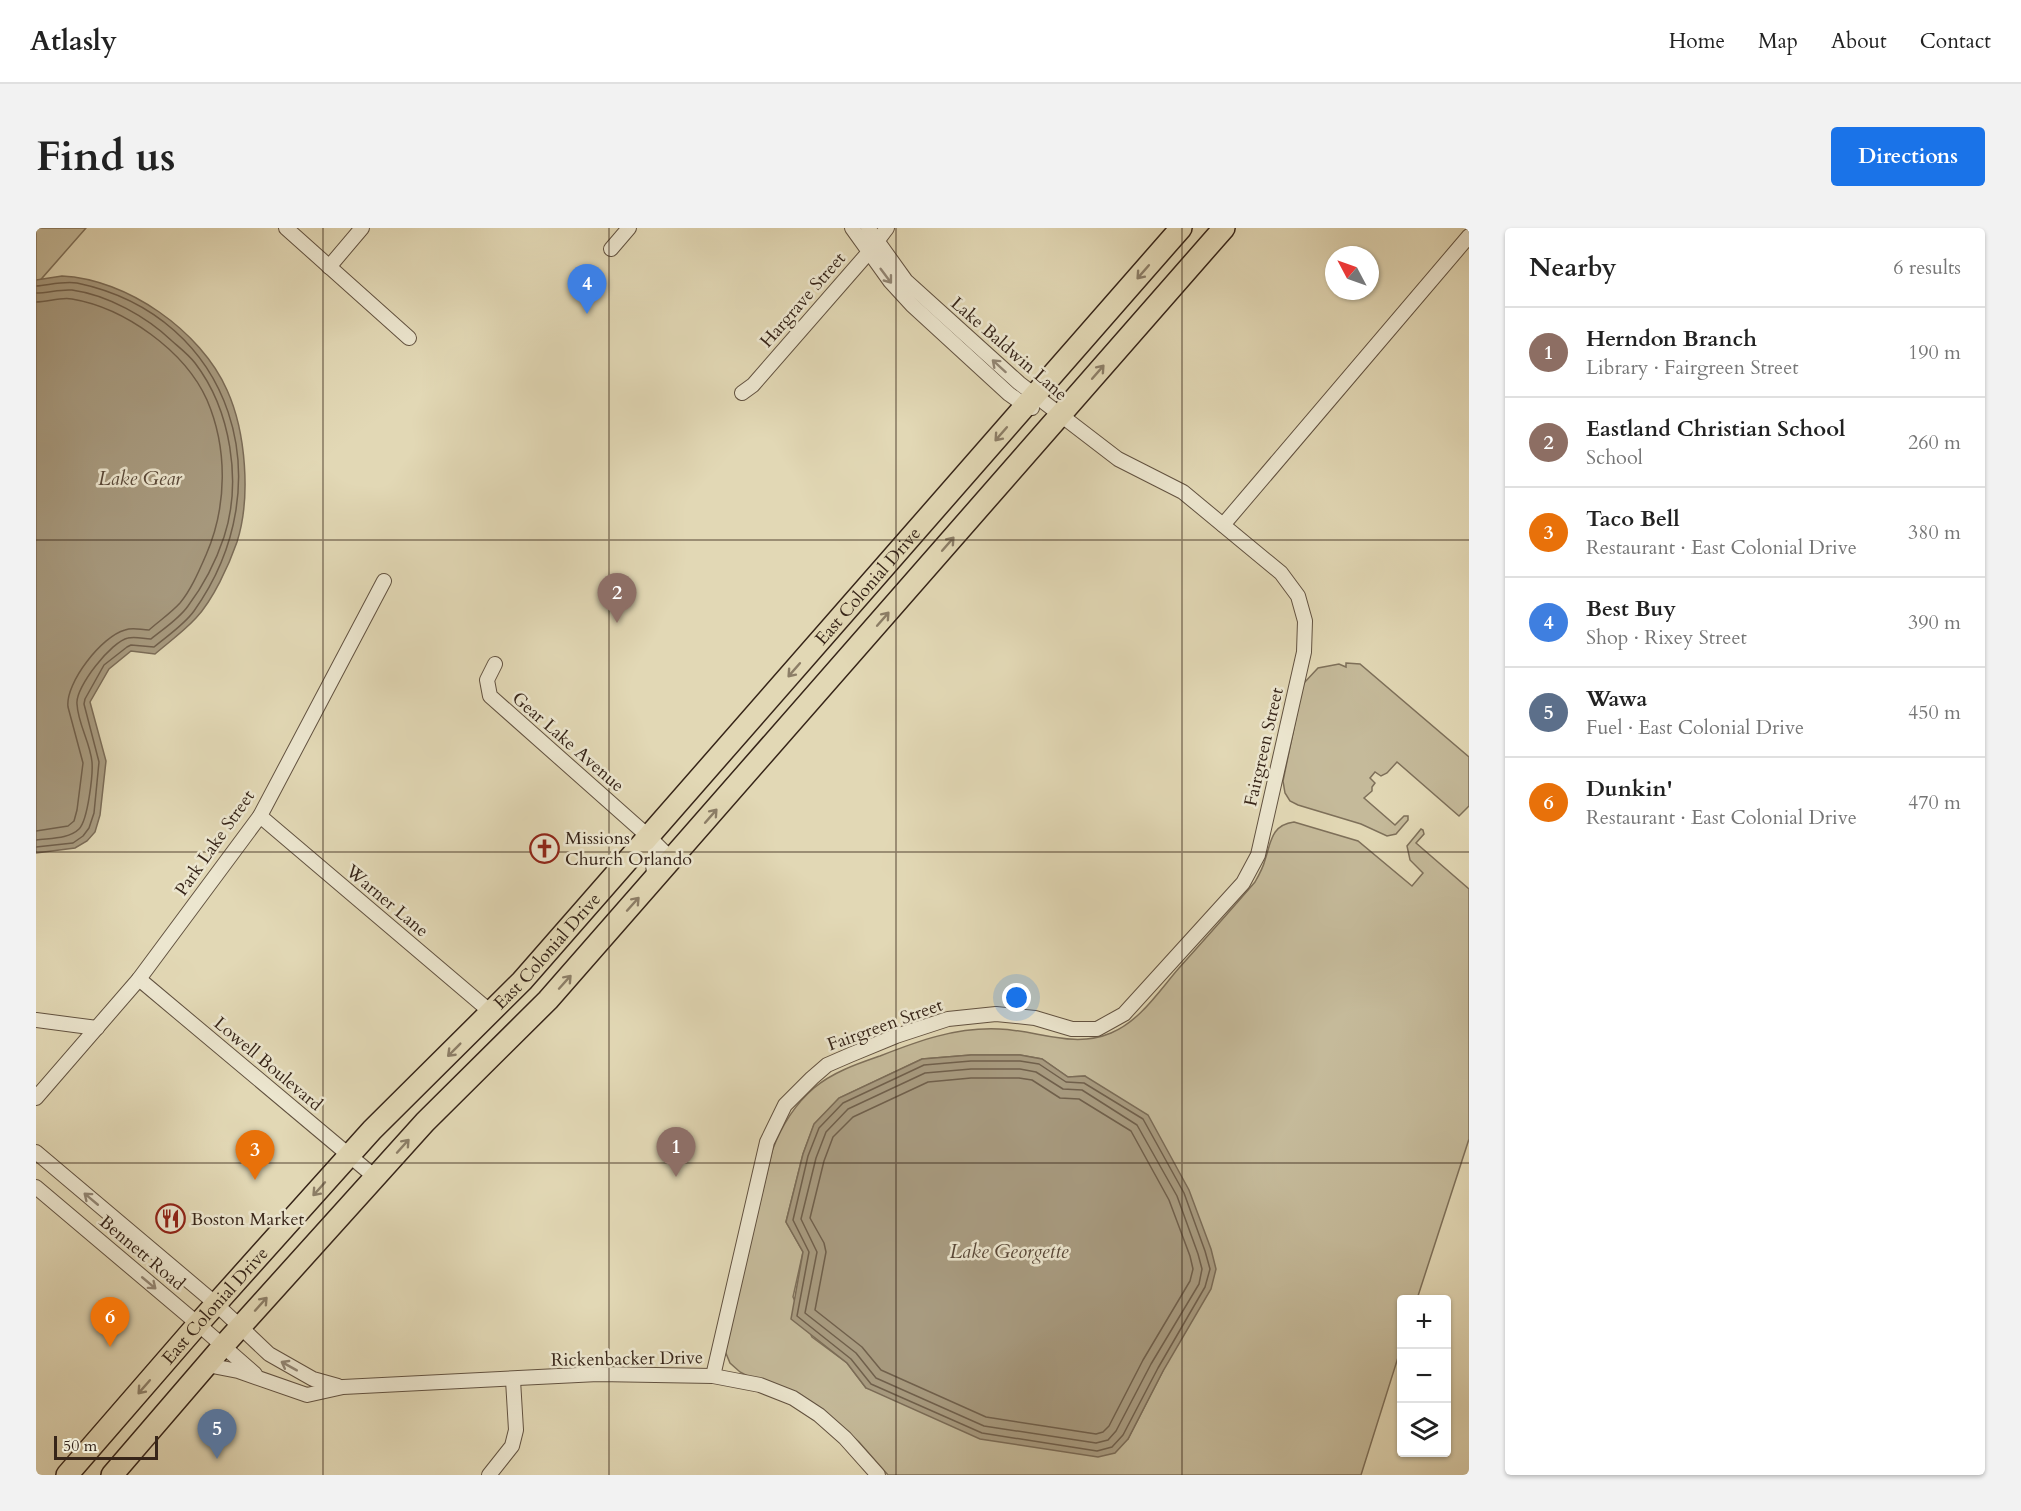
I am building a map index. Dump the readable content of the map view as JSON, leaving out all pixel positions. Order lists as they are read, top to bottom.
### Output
{
  "streets": {
    "highway": ["East Colonial Drive"],
    "street": [
      "Hargrave Street",
      "Lake Baldwin Lane",
      "Gear Lake Avenue",
      "Fairgreen Street",
      "Park Lake Street",
      "Warner Lane",
      "Lowell Boulevard",
      "Bennett Road",
      "Rickenbacker Drive"
    ]
  },
  "crossings": [
    ["Hargrave Street", "Lake Baldwin Lane"],
    ["Lake Baldwin Lane", "East Colonial Drive"],
    ["Lake Baldwin Lane", "Fairgreen Street"],
    ["East Colonial Drive", "Gear Lake Avenue"],
    ["East Colonial Drive", "Warner Lane"],
    ["East Colonial Drive", "Lowell Boulevard"],
    ["East Colonial Drive", "Bennett Road"],
    ["East Colonial Drive", "Rickenbacker Drive"],
    ["Fairgreen Street", "Rickenbacker Drive"],
    ["Park Lake Street", "Warner Lane"],
    ["Park Lake Street", "Lowell Boulevard"],
    ["Bennett Road", "Rickenbacker Drive"]
  ],
  "water": ["Lake Gear", "Lake Georgette"],
  "places": {
    "church": ["Missions Church Orlando"],
    "restaurant": ["Boston Market"]
  },
  "scale_bar": "50 m",
  "north": "top left",
  "page": {
    "header": "Atlasly",
    "nav": [
      "Home",
      "Map",
      "About",
      "Contact"
    ],
    "buttons": "Directions",
    "title": "Find us",
    "heading": ["Nearby", "6 results"],
    "pins": [
      "4",
      "2",
      "1",
      "3",
      "6",
      "5"
    ],
    "list": [
      {
        "mark": "1",
        "name": "Herndon Branch",
        "note": "Library · Fairgreen Street",
        "value": "190 m"
      },
      {
        "mark": "2",
        "name": "Eastland Christian School",
        "note": "School",
        "value": "260 m"
      },
      {
        "mark": "3",
        "name": "Taco Bell",
        "note": "Restaurant · East Colonial Drive",
        "value": "380 m"
      },
      {
        "mark": "4",
        "name": "Best Buy",
        "note": "Shop · Rixey Street",
        "value": "390 m"
      },
      {
        "mark": "5",
        "name": "Wawa",
        "note": "Fuel · East Colonial Drive",
        "value": "450 m"
      },
      {
        "mark": "6",
        "name": "Dunkin'",
        "note": "Restaurant · East Colonial Drive",
        "value": "470 m"
      }
    ],
    "map_buttons": ["+", "−"],
    "scale": "50 m"
  }
}
